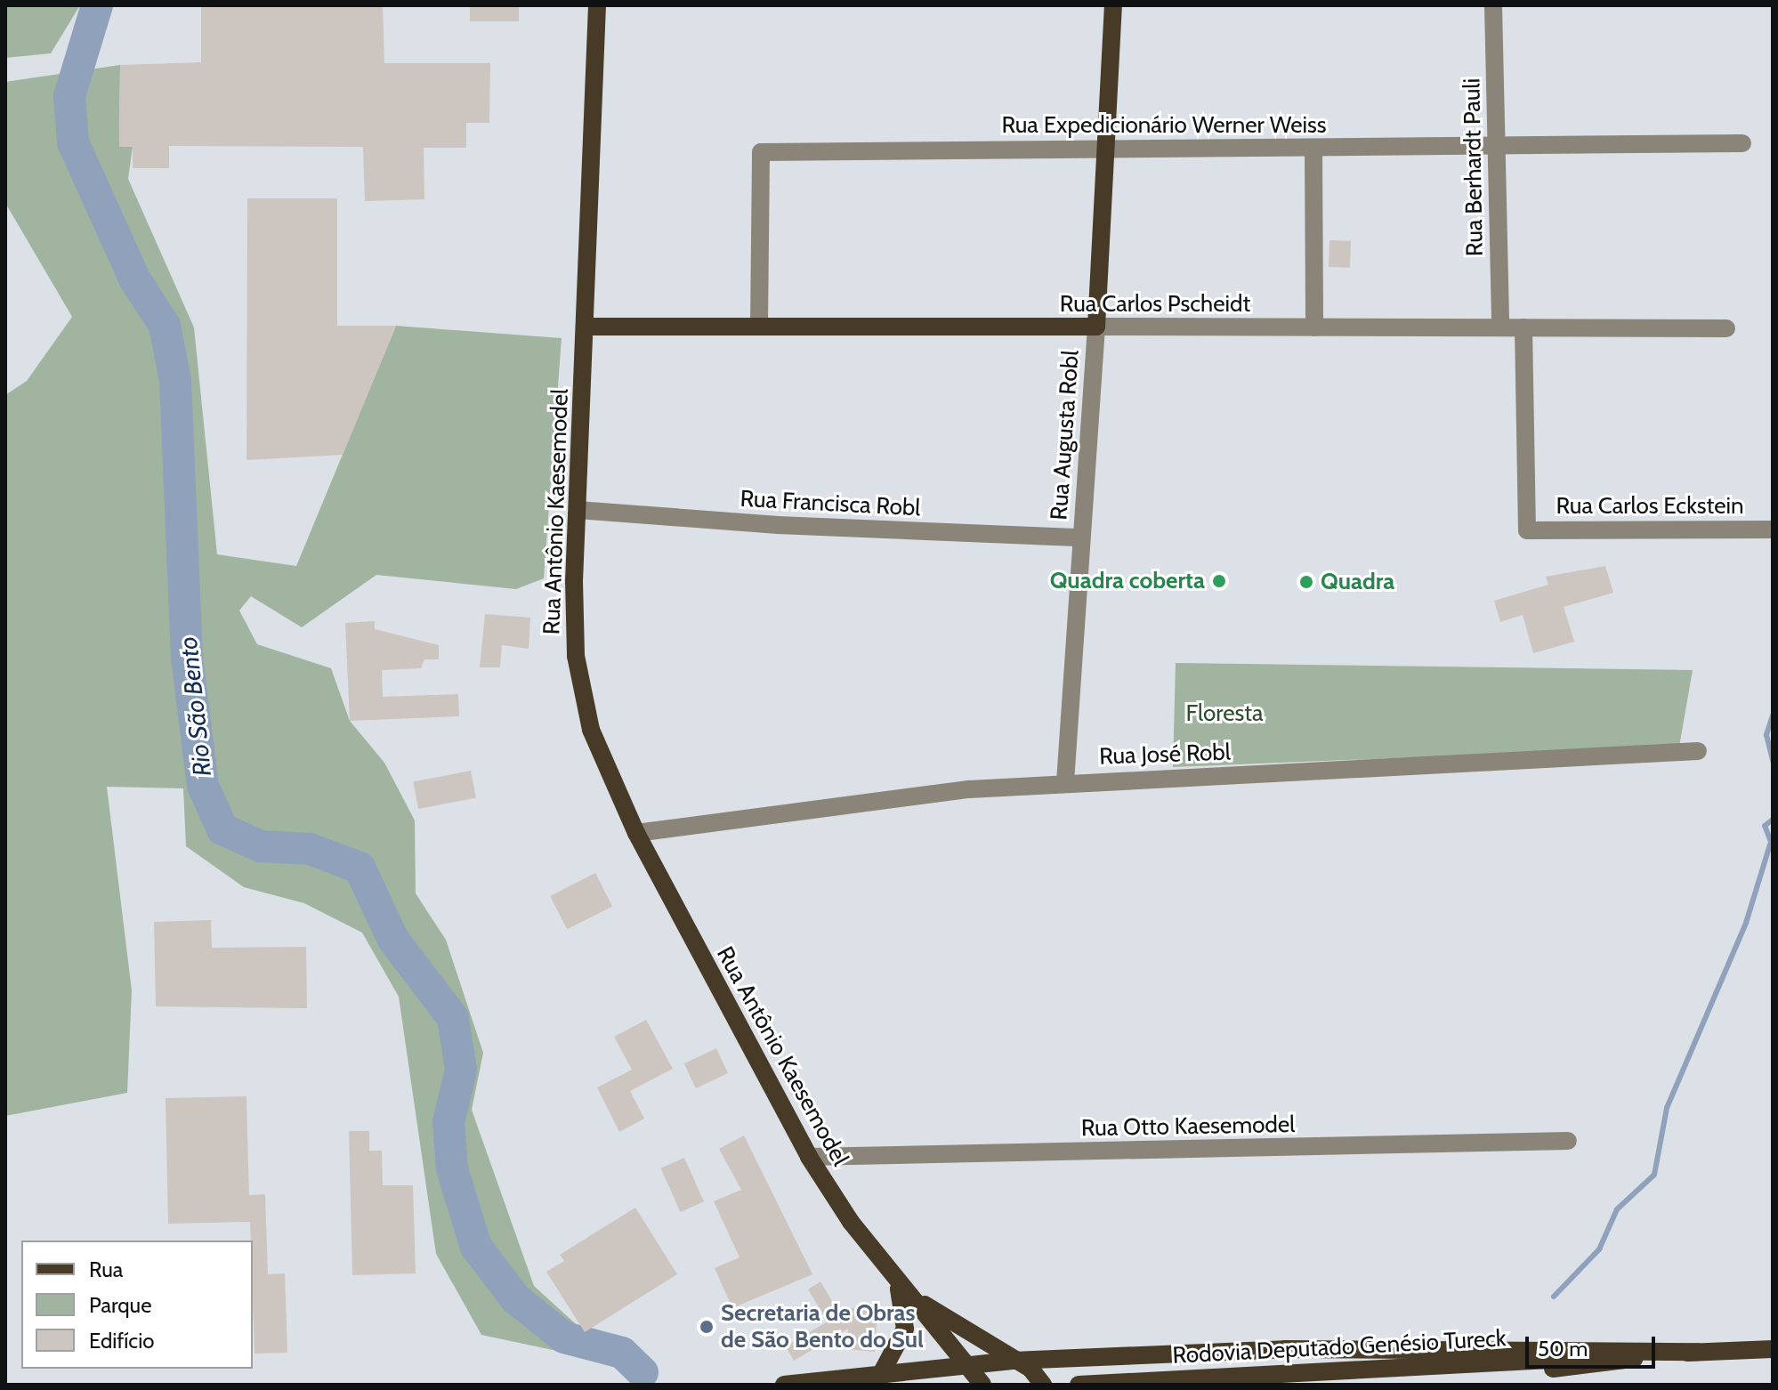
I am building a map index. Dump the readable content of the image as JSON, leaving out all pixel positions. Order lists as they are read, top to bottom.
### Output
{
  "streets": {
    "main road": [
      "Rua Carlos Pscheidt",
      "Rua Augusta Robl",
      "Rua Antônio Kaesemodel",
      "Rodovia Deputado Genésio Tureck"
    ],
    "street": [
      "Rua Expedicionário Werner Weiss",
      "Rua Berhardt Pauli",
      "Rua Francisca Robl",
      "Rua Carlos Eckstein",
      "Rua José Robl",
      "Rua Otto Kaesemodel"
    ]
  },
  "crossings": [
    ["Rua Expedicionário Werner Weiss", "Rua Berhardt Pauli"],
    ["Rua Expedicionário Werner Weiss", "Rua Carlos Pscheidt"],
    ["Rua Expedicionário Werner Weiss", "Rua Augusta Robl"],
    ["Rua Berhardt Pauli", "Rua Carlos Pscheidt"],
    ["Rua Carlos Pscheidt", "Rua Augusta Robl"],
    ["Rua Carlos Pscheidt", "Rua Carlos Eckstein"],
    ["Rua Carlos Pscheidt", "Rua Antônio Kaesemodel"],
    ["Rua Augusta Robl", "Rua Francisca Robl"],
    ["Rua Augusta Robl", "Rua José Robl"],
    ["Rua Francisca Robl", "Rua Antônio Kaesemodel"],
    ["Rua Antônio Kaesemodel", "Rua José Robl"],
    ["Rua Antônio Kaesemodel", "Rua Otto Kaesemodel"]
  ],
  "water": ["Rio São Bento"],
  "parks": ["Floresta"],
  "places": ["Quadra coberta", "Quadra", "Secretaria de Obras de São Bento do Sul"],
  "legend": ["Rua", "Parque", "Edifício"],
  "scale_bar": "50 m"
}
